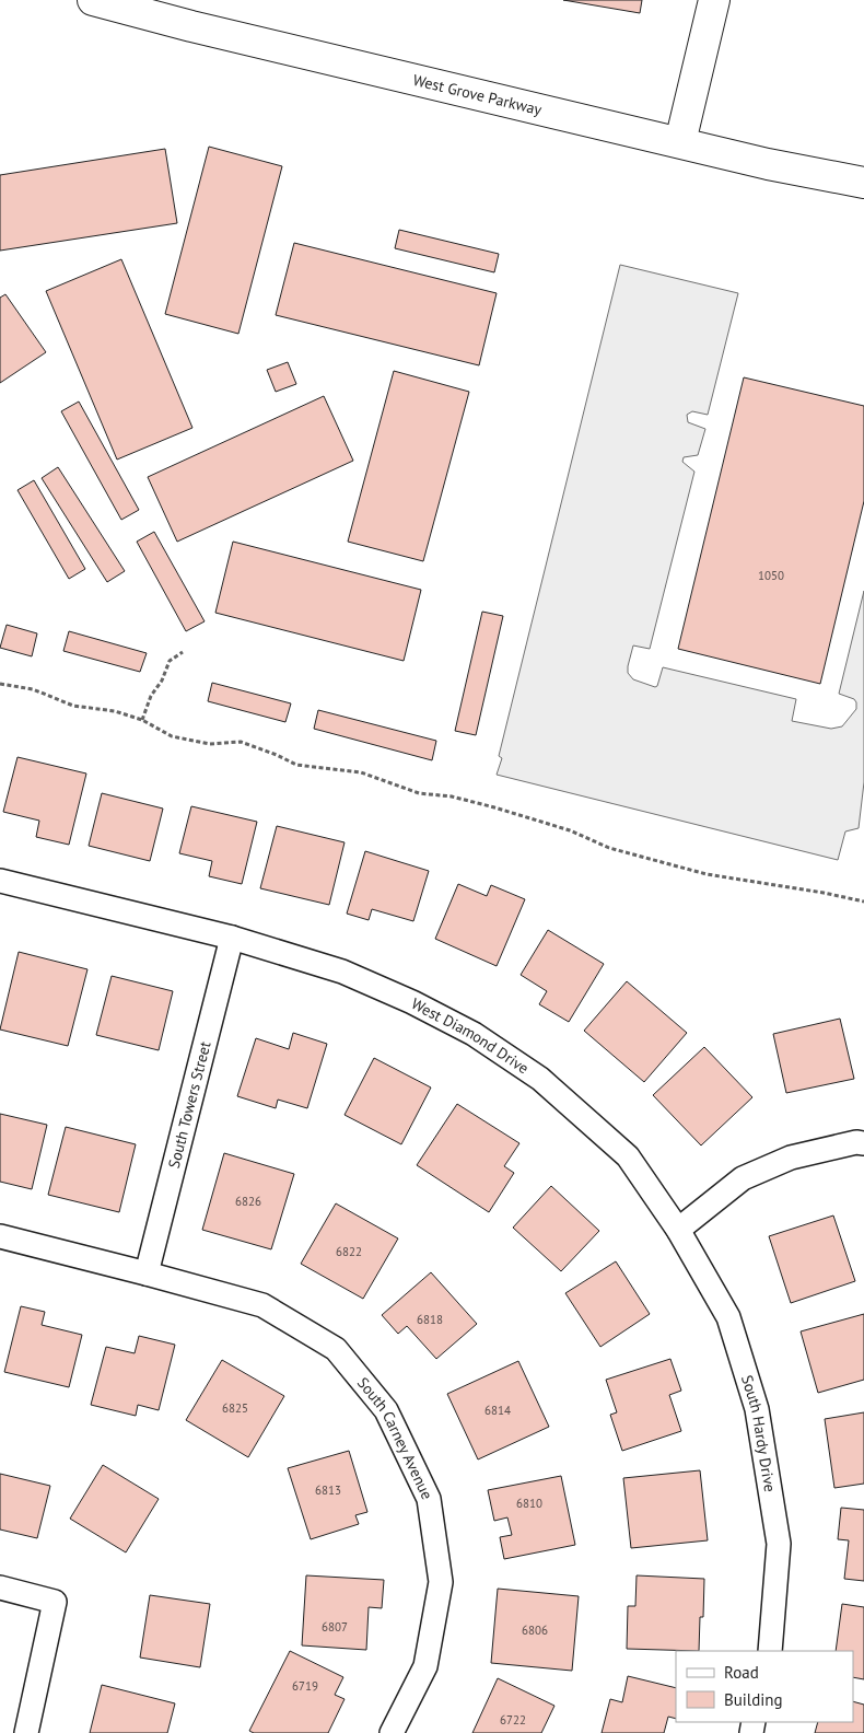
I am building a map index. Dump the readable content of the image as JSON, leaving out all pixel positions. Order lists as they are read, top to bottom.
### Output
{
  "streets": {
    "street": [
      "West Grove Parkway",
      "West Diamond Drive",
      "South Towers Street",
      "South Hardy Drive",
      "South Carney Avenue"
    ]
  },
  "crossings": [
    ["West Diamond Drive", "South Towers Street"],
    ["West Diamond Drive", "South Hardy Drive"],
    ["South Towers Street", "South Carney Avenue"]
  ],
  "house_numbers": [
    "1050",
    "6826",
    "6822",
    "6818",
    "6825",
    "6814",
    "6813",
    "6810",
    "6807",
    "6806",
    "6719",
    "6722"
  ],
  "legend": ["Road", "Building"]
}
